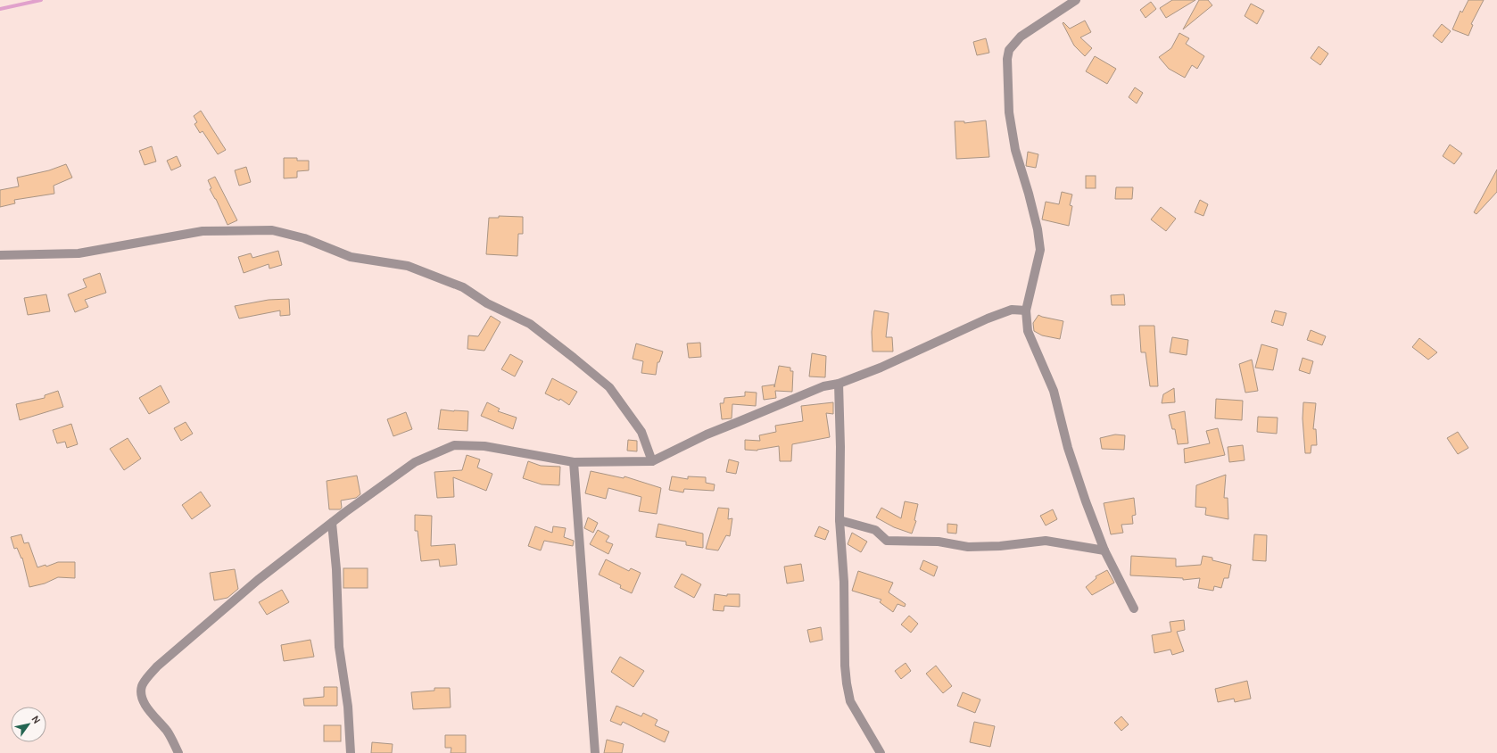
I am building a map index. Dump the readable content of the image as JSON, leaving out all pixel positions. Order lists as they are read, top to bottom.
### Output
{
  "north": "top right"
}
